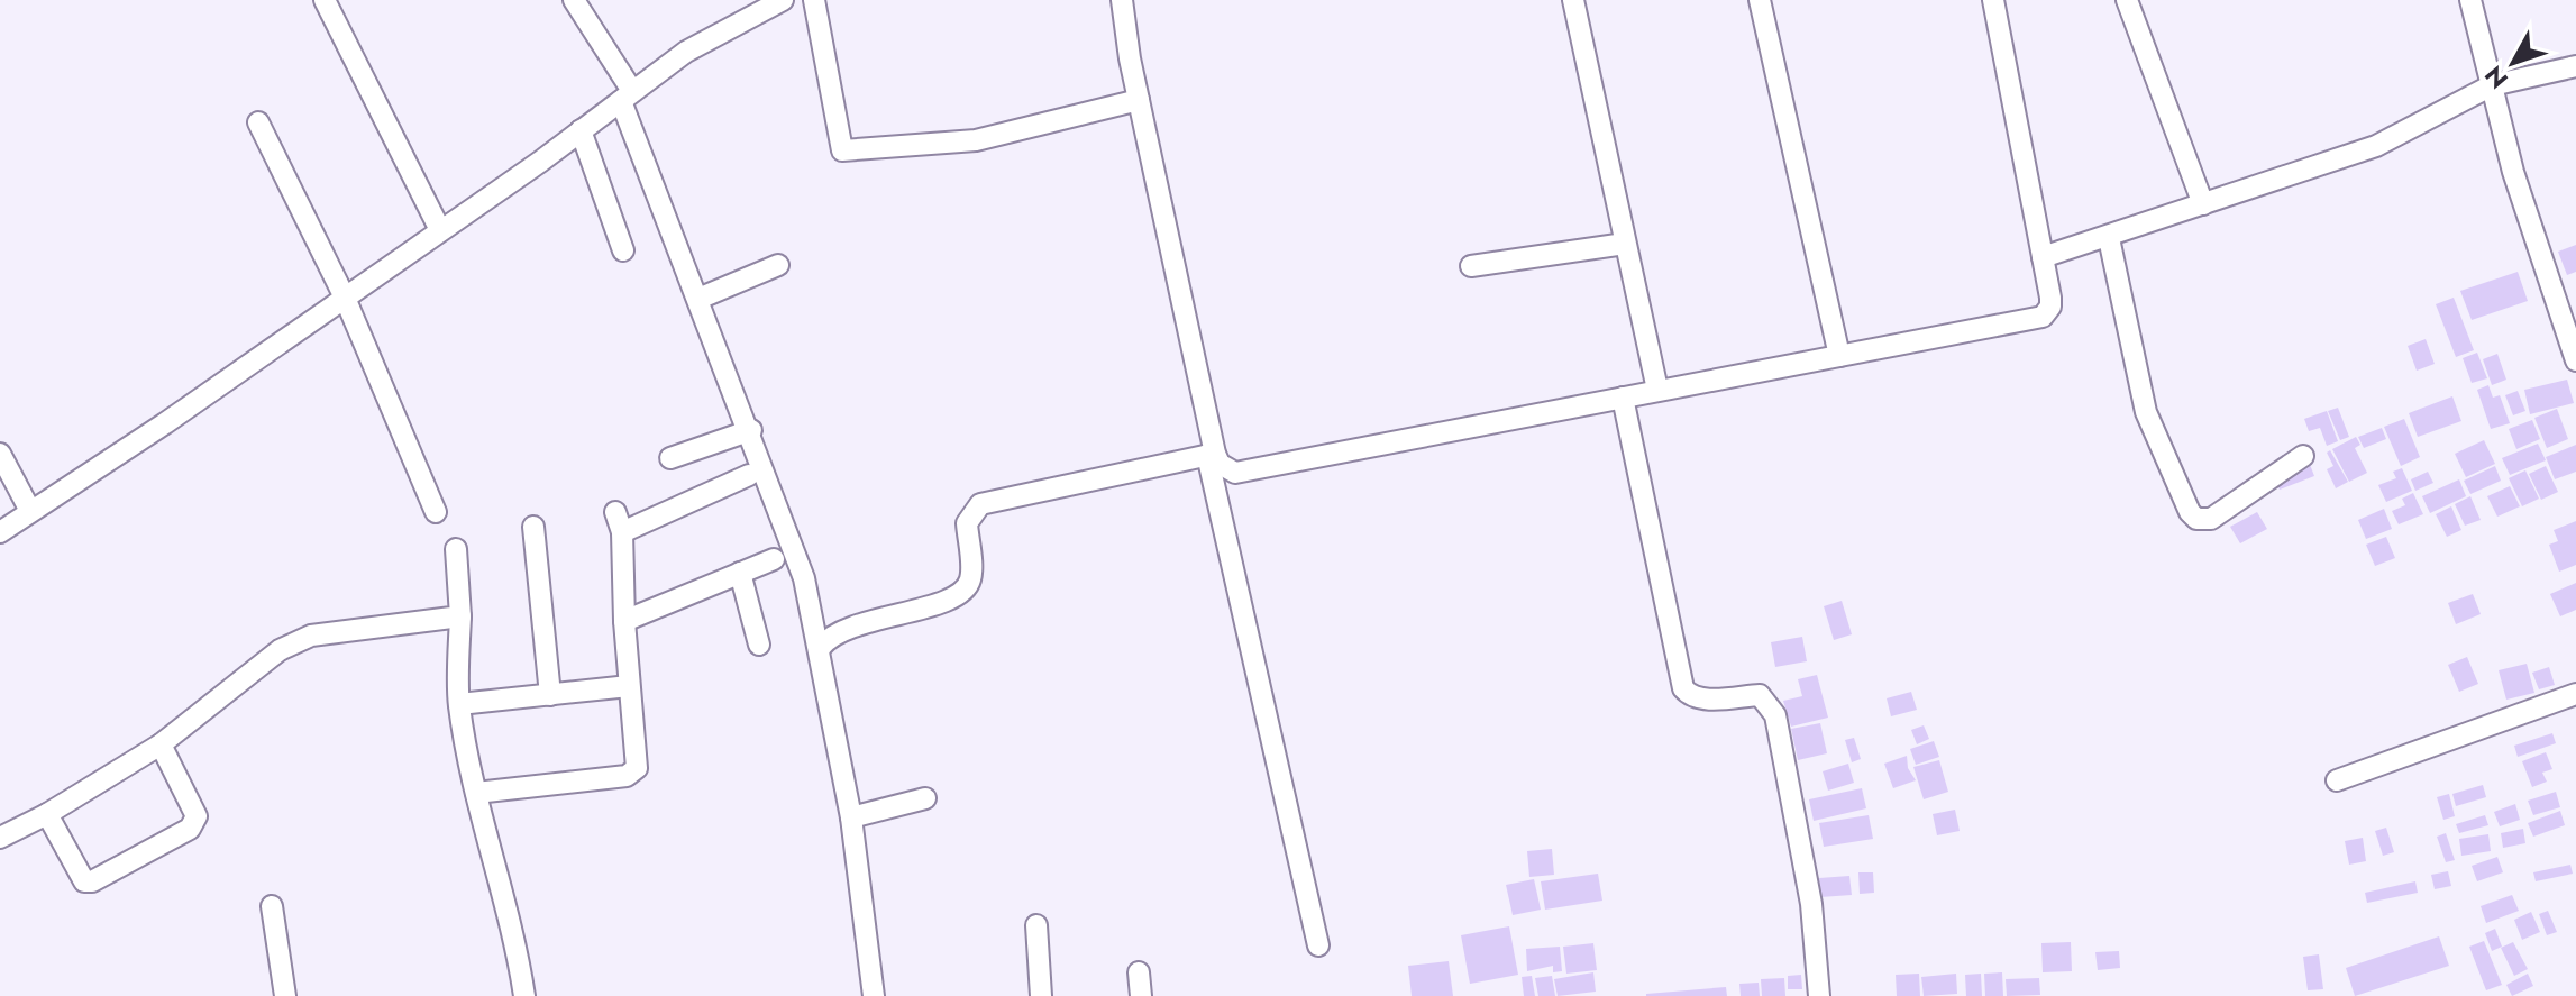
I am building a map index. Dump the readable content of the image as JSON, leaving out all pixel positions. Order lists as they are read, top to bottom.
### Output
{
  "north": "bottom left"
}
